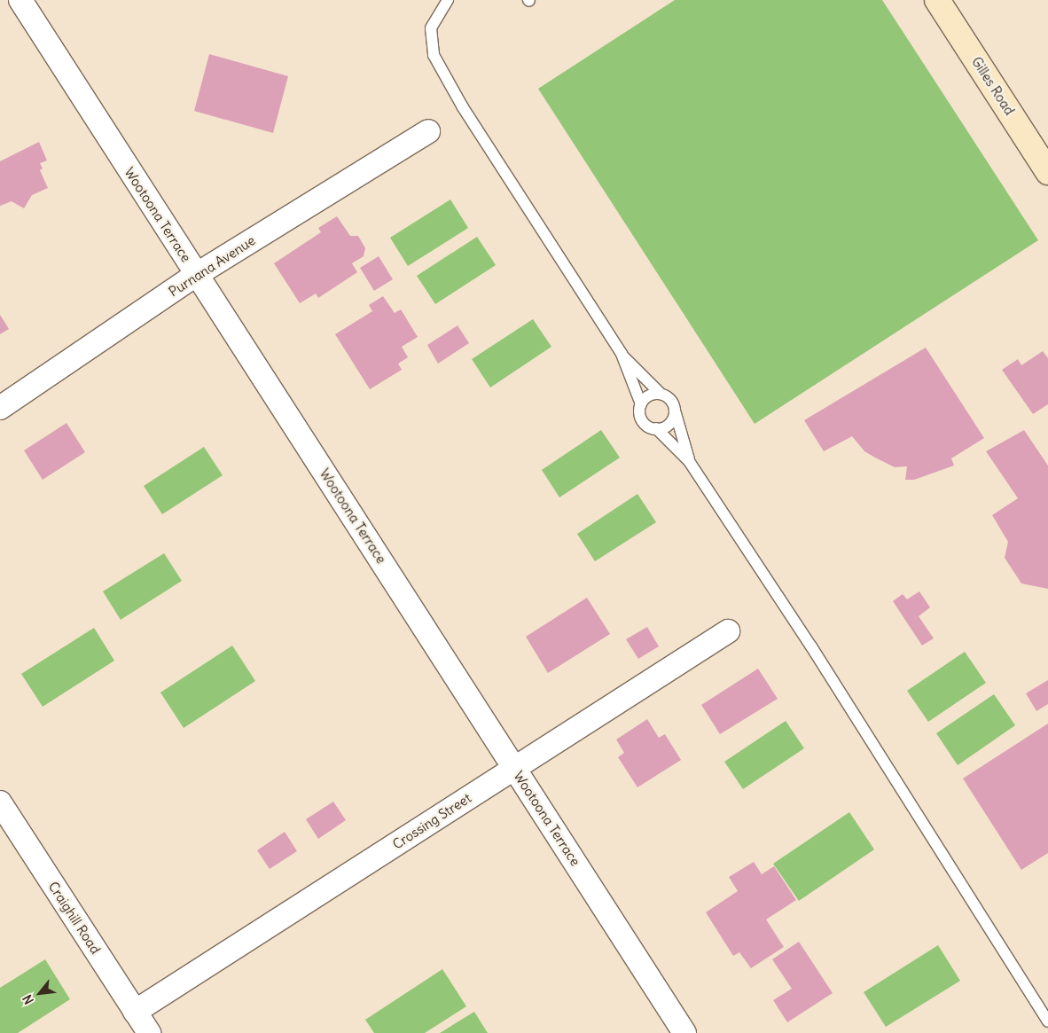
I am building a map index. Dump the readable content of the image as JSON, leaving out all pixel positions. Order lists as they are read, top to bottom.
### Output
{
  "streets": {
    "street": [
      "Gilles Road",
      "Wootoona Terrace",
      "Purnana Avenue",
      "Crossing Street",
      "Craighill Road"
    ]
  },
  "crossings": [
    ["Wootoona Terrace", "Purnana Avenue"],
    ["Wootoona Terrace", "Crossing Street"],
    ["Crossing Street", "Craighill Road"]
  ],
  "north": "bottom left"
}
